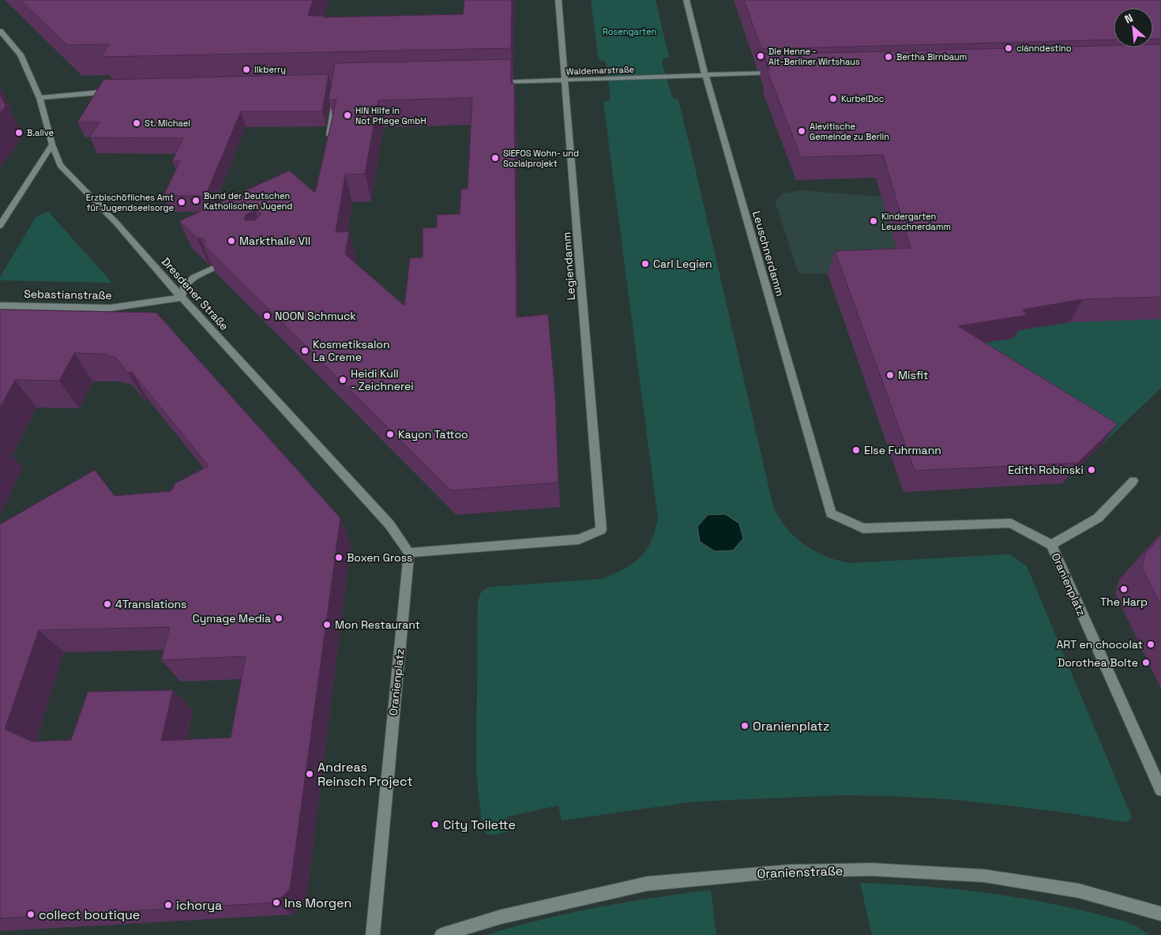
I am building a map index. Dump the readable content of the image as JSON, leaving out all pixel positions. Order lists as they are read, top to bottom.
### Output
{
  "streets": {
    "street": [
      "Waldemarstraße",
      "Leuschnerdamm",
      "Legiendamm",
      "Dresdener Straße",
      "Sebastianstraße",
      "Oranienplatz",
      "Oranienstraße"
    ]
  },
  "crossings": [
    ["Waldemarstraße", "Leuschnerdamm"],
    ["Waldemarstraße", "Legiendamm"],
    ["Leuschnerdamm", "Oranienplatz"],
    ["Legiendamm", "Dresdener Straße"],
    ["Legiendamm", "Oranienplatz"],
    ["Dresdener Straße", "Sebastianstraße"],
    ["Dresdener Straße", "Oranienplatz"]
  ],
  "parks": ["Rosengarten"],
  "places": [
    "clánndestino",
    "Die Henne - Alt-Berliner Wirtshaus",
    "Bertha Birnbaum",
    "Ilkberry",
    "KurbelDoc",
    "HiN Hilfe in Not Pflege GmbH",
    "St. Michael",
    "Alevitische Gemeinde zu Berlin",
    "B.alive",
    "SIEFOS Wohn- und Sozialprojekt",
    "Bund der Deutschen Katholischen Jugend",
    "Erzbischöfliches Amt für Jugendseelsorge",
    "Kindergarten Leuschnerdamm",
    "Markthalle VII",
    "Carl Legien",
    "NOON Schmuck",
    "Kosmetiksalon La Creme",
    "Misfit",
    "Heidi Kull - Zeichnerei",
    "Kayon Tattoo",
    "Else Fuhrmann",
    "Edith Robinski",
    "Boxen Gross",
    "The Harp",
    "4Translations",
    "Cymage Media",
    "Mon Restaurant",
    "ART en chocolat",
    "Dorothea Bolte",
    "Oranienplatz",
    "Andreas Reinsch Project",
    "City Toilette",
    "Ins Morgen",
    "ichorya",
    "collect boutique"
  ],
  "north": "top left"
}
